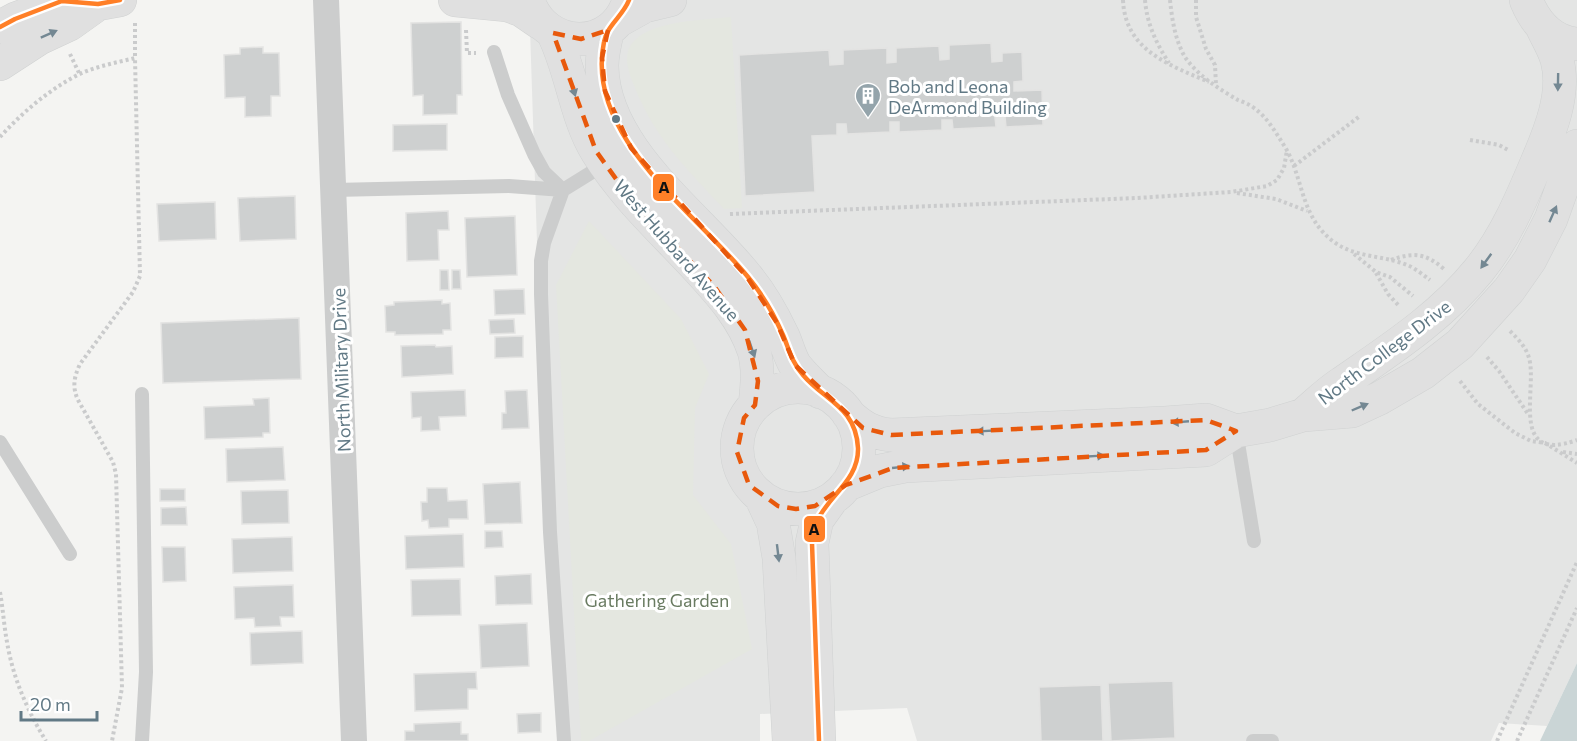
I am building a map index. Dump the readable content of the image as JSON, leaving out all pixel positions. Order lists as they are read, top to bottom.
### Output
{
  "streets": {
    "street": ["West Hubbard Avenue", "North College Drive", "North Military Drive"]
  },
  "crossings": [
    ["West Hubbard Avenue", "North College Drive"]
  ],
  "parks": ["Gathering Garden"],
  "places": {
    "building": ["Bob and Leona DeArmond Building"]
  },
  "lines": ["transit line A"],
  "scale_bar": "20 m"
}
